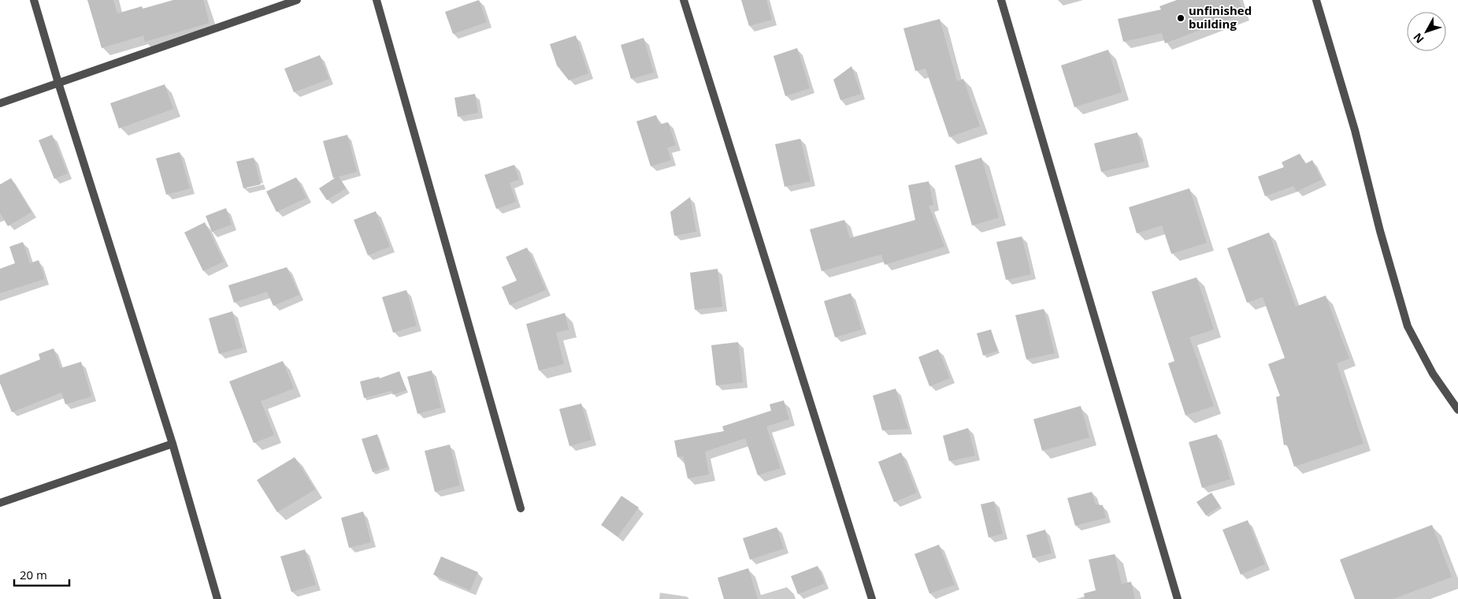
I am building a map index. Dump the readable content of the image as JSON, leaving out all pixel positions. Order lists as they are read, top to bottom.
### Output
{
  "places": ["unfinished building"],
  "scale_bar": "20 m",
  "north": "bottom left"
}
